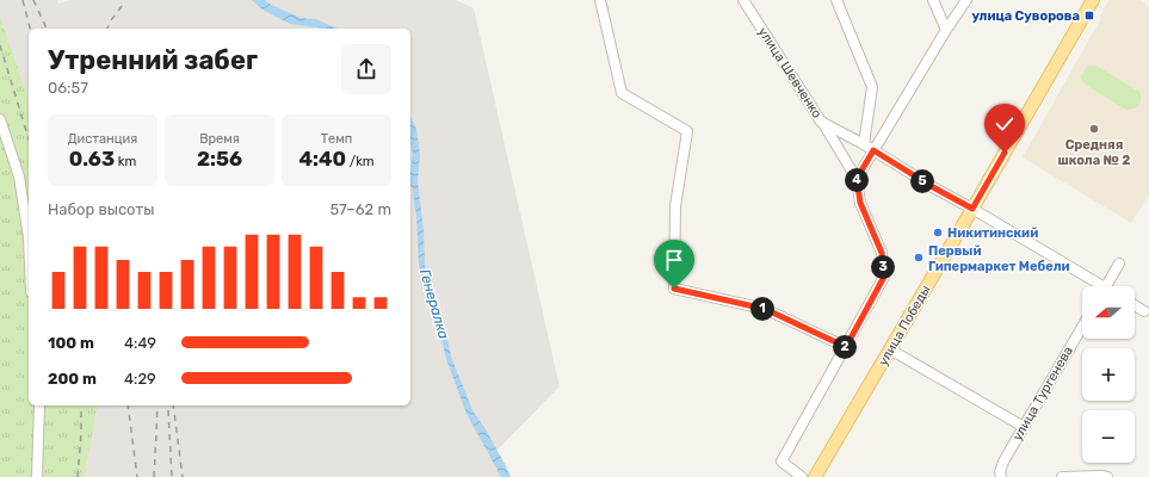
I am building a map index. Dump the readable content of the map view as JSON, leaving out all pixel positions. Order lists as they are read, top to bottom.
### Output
{
  "streets": {
    "main road": ["улица Победы"],
    "street": ["улица Шевченко", "улица Тургенева"]
  },
  "crossings": [
    ["улица Шевченко", "улица Победы"]
  ],
  "water": ["Генералка"],
  "places": {
    "transit": ["улица Суворова"],
    "other": ["Средняя школа № 2", "Никитинский", "Первый Гипермаркет Мебели"]
  },
  "north": "left",
  "page": {
    "heading": ["Утренний забег", "06:57"],
    "stats": [
      ["Дистанция", "0.63 km"],
      ["Время", "2:56"],
      ["Темп", "4:40 /km"]
    ],
    "pins": [
      "4",
      "5",
      "3",
      "1",
      "2"
    ],
    "chart": ["Набор высоты", "57–62 m"],
    "map_buttons": ["+", "−"],
    "list": [
      {
        "name": "100 m",
        "note": "4:49"
      },
      {
        "name": "200 m",
        "note": "4:29"
      }
    ]
  }
}
